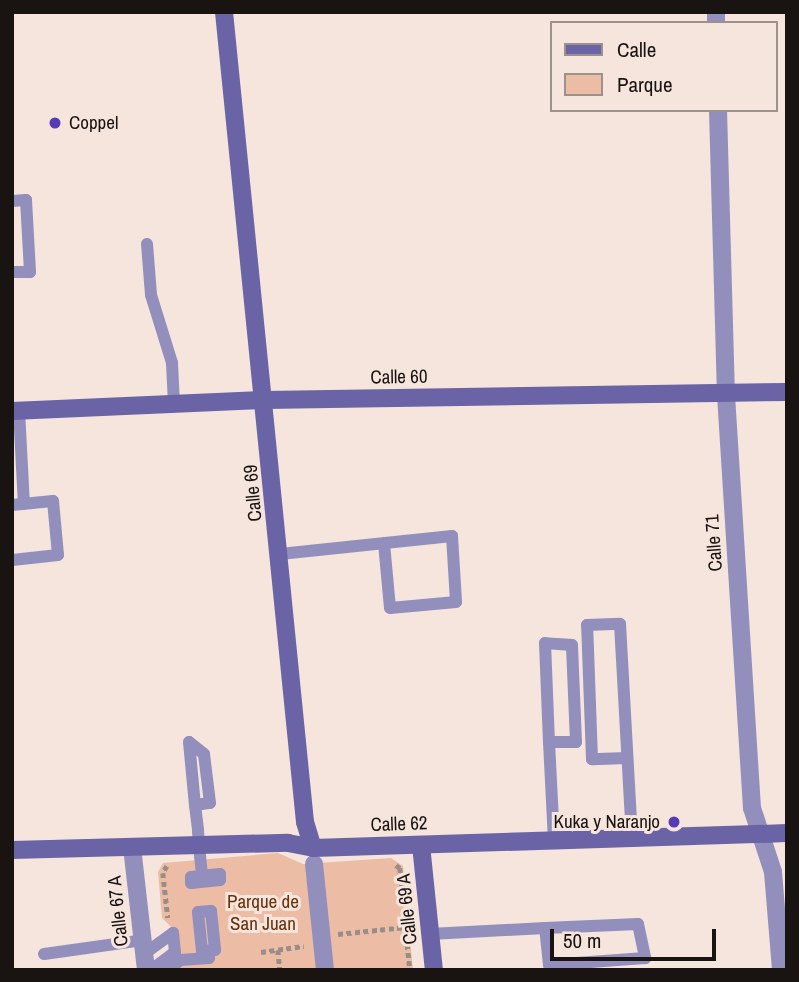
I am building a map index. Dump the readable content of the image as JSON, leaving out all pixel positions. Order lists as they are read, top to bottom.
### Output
{
  "streets": {
    "main road": [
      "Calle 60",
      "Calle 69",
      "Calle 62",
      "Calle 69 A"
    ],
    "street": ["Calle 71", "Calle 67 A"]
  },
  "crossings": [
    ["Calle 60", "Calle 69"],
    ["Calle 60", "Calle 71"],
    ["Calle 69", "Calle 62"],
    ["Calle 71", "Calle 62"],
    ["Calle 62", "Calle 69 A"],
    ["Calle 62", "Calle 67 A"]
  ],
  "parks": ["Parque de San Juan"],
  "places": ["Coppel", "Kuka y Naranjo"],
  "legend": ["Calle", "Parque"],
  "scale_bar": "50 m"
}
